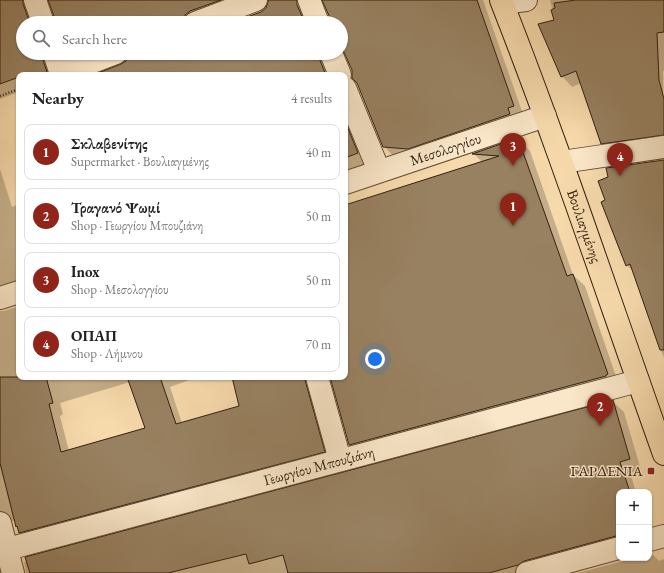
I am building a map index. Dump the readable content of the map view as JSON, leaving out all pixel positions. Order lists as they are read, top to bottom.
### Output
{
  "streets": {
    "main road": ["Βουλιαγμένης"],
    "street": ["Μεσολογγίου", "Γεωργίου Μπουζιάνη"]
  },
  "crossings": [
    ["Μεσολογγίου", "Βουλιαγμένης"],
    ["Βουλιαγμένης", "Γεωργίου Μπουζιάνη"]
  ],
  "places": {
    "transit": ["ΓΑΡΔΕΝΙΑ"]
  },
  "page": {
    "search": "Search here",
    "heading": ["Nearby", "4 results"],
    "list": [
      {
        "mark": "1",
        "name": "Σκλαβενίτης",
        "note": "Supermarket · Βουλιαγμένης",
        "value": "40 m"
      },
      {
        "mark": "2",
        "name": "Τραγανό Ψωμί",
        "note": "Shop · Γεωργίου Μπουζιάνη",
        "value": "50 m"
      },
      {
        "mark": "3",
        "name": "Inox",
        "note": "Shop · Μεσολογγίου",
        "value": "50 m"
      },
      {
        "mark": "4",
        "name": "ΟΠΑΠ",
        "note": "Shop · Λήμνου",
        "value": "70 m"
      }
    ],
    "pins": [
      "3",
      "4",
      "1",
      "2"
    ],
    "map_buttons": ["+", "−"]
  }
}
